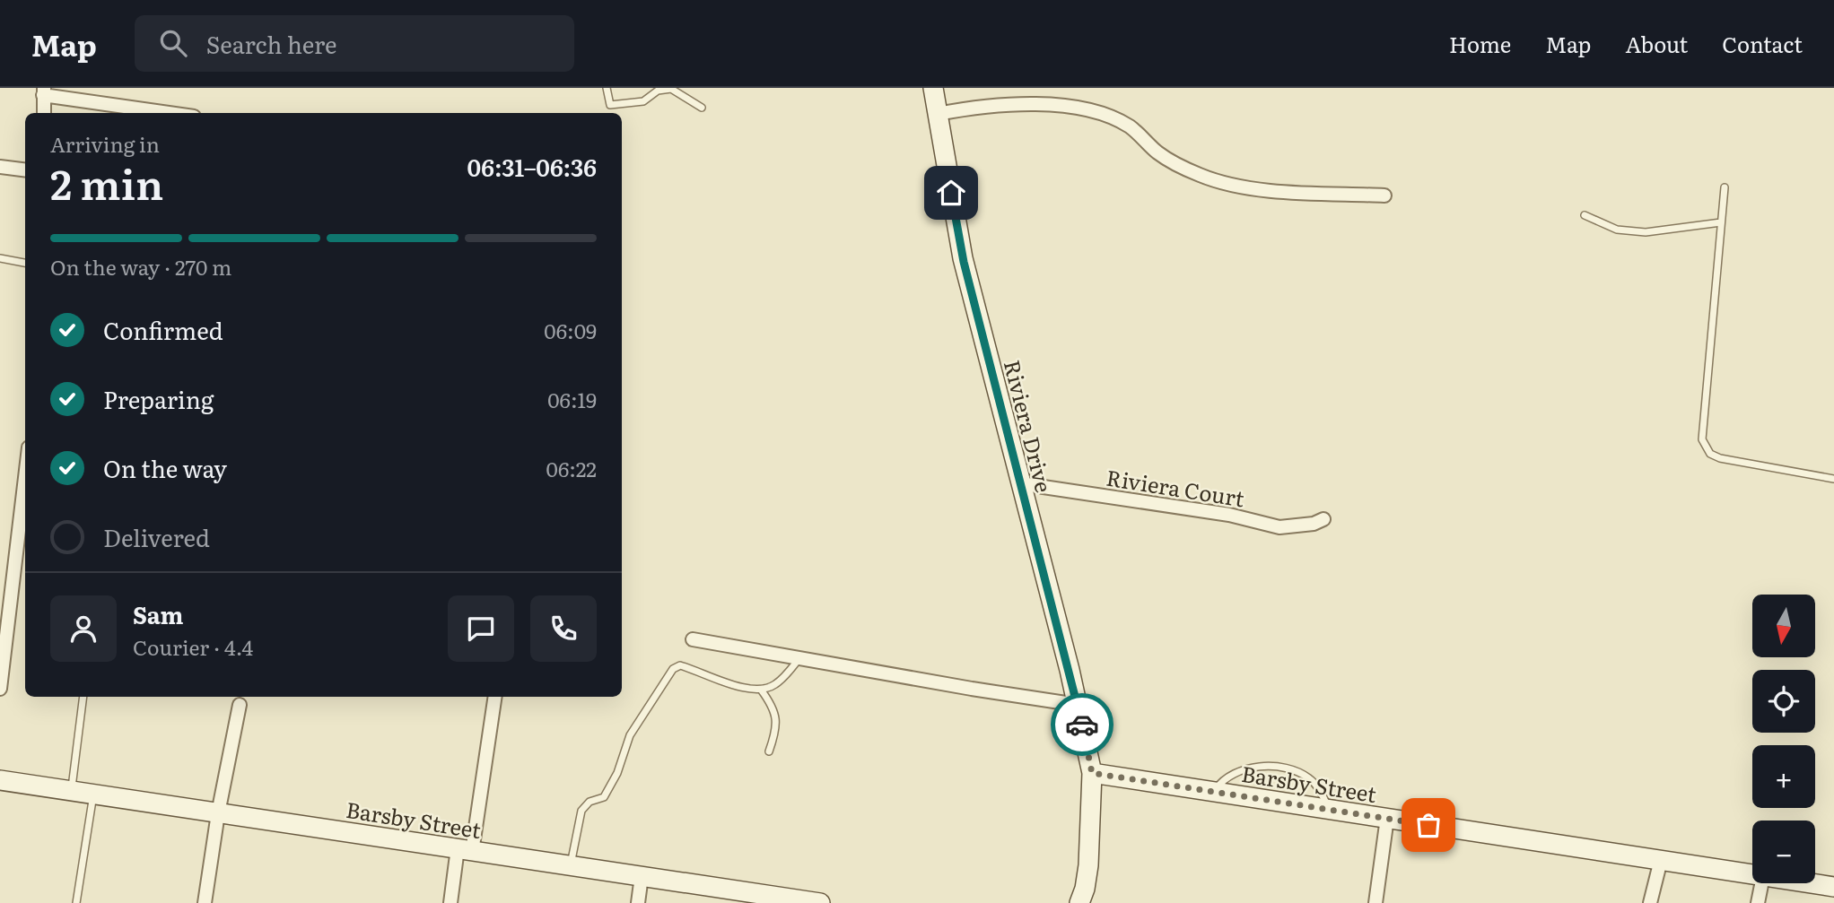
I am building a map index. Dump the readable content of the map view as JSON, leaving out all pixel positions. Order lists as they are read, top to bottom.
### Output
{
  "streets": {
    "street": ["Riviera Drive", "Riviera Court", "Barsby Street"]
  },
  "crossings": [
    ["Riviera Drive", "Riviera Court"],
    ["Riviera Drive", "Barsby Street"]
  ],
  "north": "bottom",
  "page": {
    "header": "Map",
    "search": "Search here",
    "nav": [
      "Home",
      "Map",
      "About",
      "Contact"
    ],
    "heading": ["2 min", "Arriving in", "06:31–06:36"],
    "panel": ["Sam", "Courier · 4.4"],
    "bar": "On the way · 270 m",
    "list": [
      ["Confirmed", "06:09"],
      ["Preparing", "06:19"],
      ["On the way", "06:22"],
      "Delivered"
    ],
    "map_buttons": ["+", "−"]
  }
}
